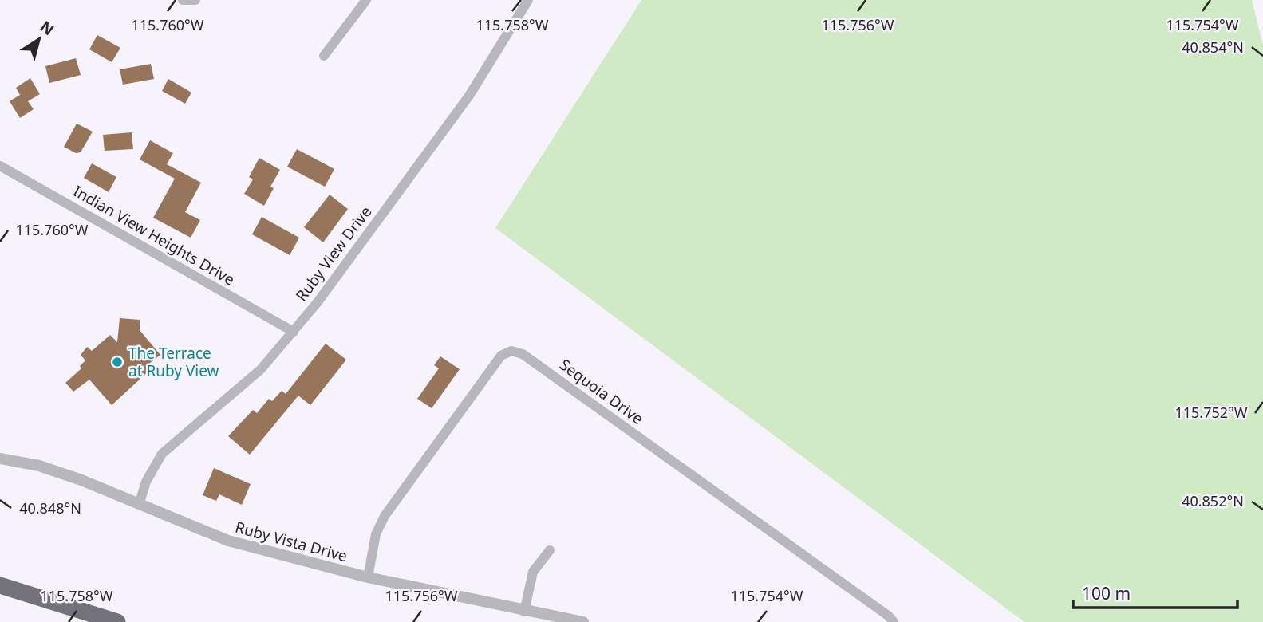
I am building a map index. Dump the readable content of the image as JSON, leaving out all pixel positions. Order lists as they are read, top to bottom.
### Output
{
  "streets": {
    "street": [
      "Indian View Heights Drive",
      "Ruby View Drive",
      "Sequoia Drive",
      "Ruby Vista Drive"
    ]
  },
  "crossings": [
    ["Indian View Heights Drive", "Ruby View Drive"],
    ["Ruby View Drive", "Ruby Vista Drive"],
    ["Sequoia Drive", "Ruby Vista Drive"]
  ],
  "places": ["The Terrace at Ruby View"],
  "scale_bar": "100 m",
  "north": "top right",
  "coordinates": [
    "115.760°W",
    "115.758°W",
    "115.756°W",
    "115.754°W",
    "40.854°N",
    "115.752°W",
    "40.852°N",
    "40.848°N"
  ]
}
